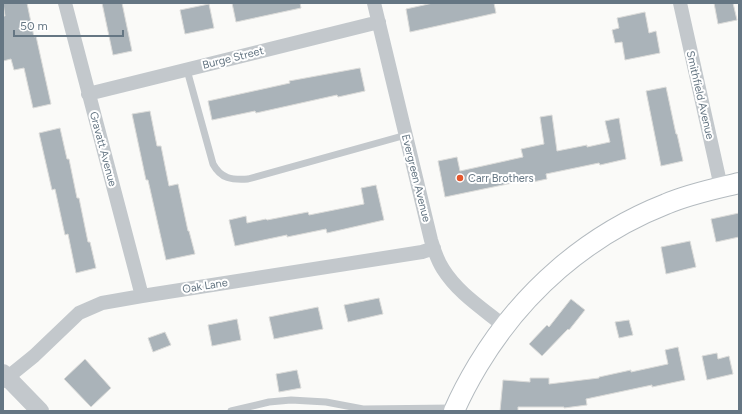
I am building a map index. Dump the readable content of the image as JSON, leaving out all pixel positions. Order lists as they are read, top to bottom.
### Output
{
  "streets": {
    "street": [
      "Burge Street",
      "Smithfield Avenue",
      "Gravatt Avenue",
      "Evergreen Avenue",
      "Oak Lane"
    ]
  },
  "crossings": [
    ["Burge Street", "Gravatt Avenue"],
    ["Burge Street", "Evergreen Avenue"],
    ["Gravatt Avenue", "Oak Lane"],
    ["Evergreen Avenue", "Oak Lane"]
  ],
  "places": ["Carr Brothers"],
  "scale_bar": "50 m"
}
